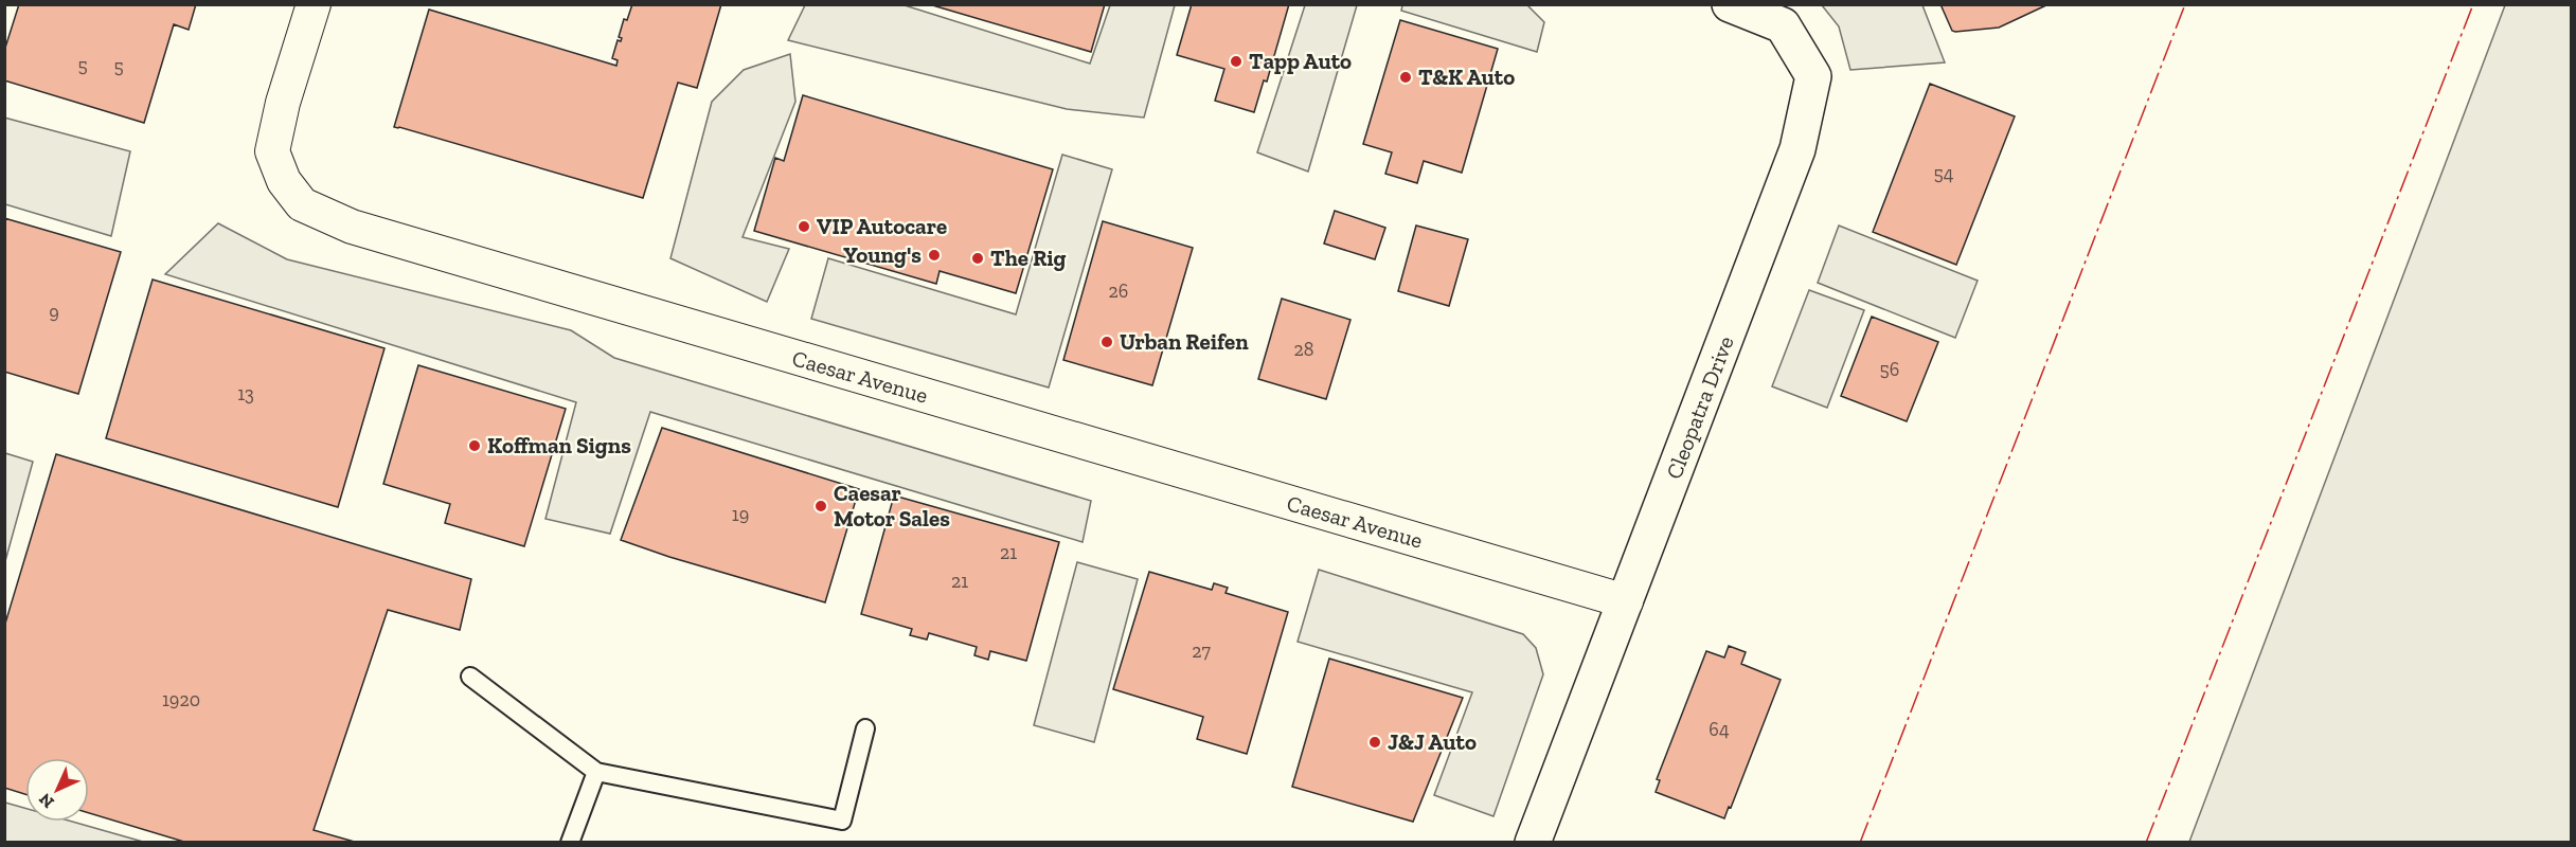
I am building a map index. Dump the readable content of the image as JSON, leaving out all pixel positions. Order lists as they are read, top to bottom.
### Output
{
  "streets": {
    "street": ["Caesar Avenue", "Cleopatra Drive"]
  },
  "crossings": [
    ["Caesar Avenue", "Cleopatra Drive"]
  ],
  "places": [
    "Tapp Auto",
    "T&K Auto",
    "VIP Autocare",
    "Young's",
    "The Rig",
    "Urban Reifen",
    "Koffman Signs",
    "Caesar Motor Sales",
    "J&J Auto"
  ],
  "house_numbers": [
    "5",
    "5",
    "54",
    "26",
    "9",
    "28",
    "56",
    "13",
    "19",
    "21",
    "21",
    "27",
    "1920",
    "64"
  ],
  "north": "bottom left"
}
